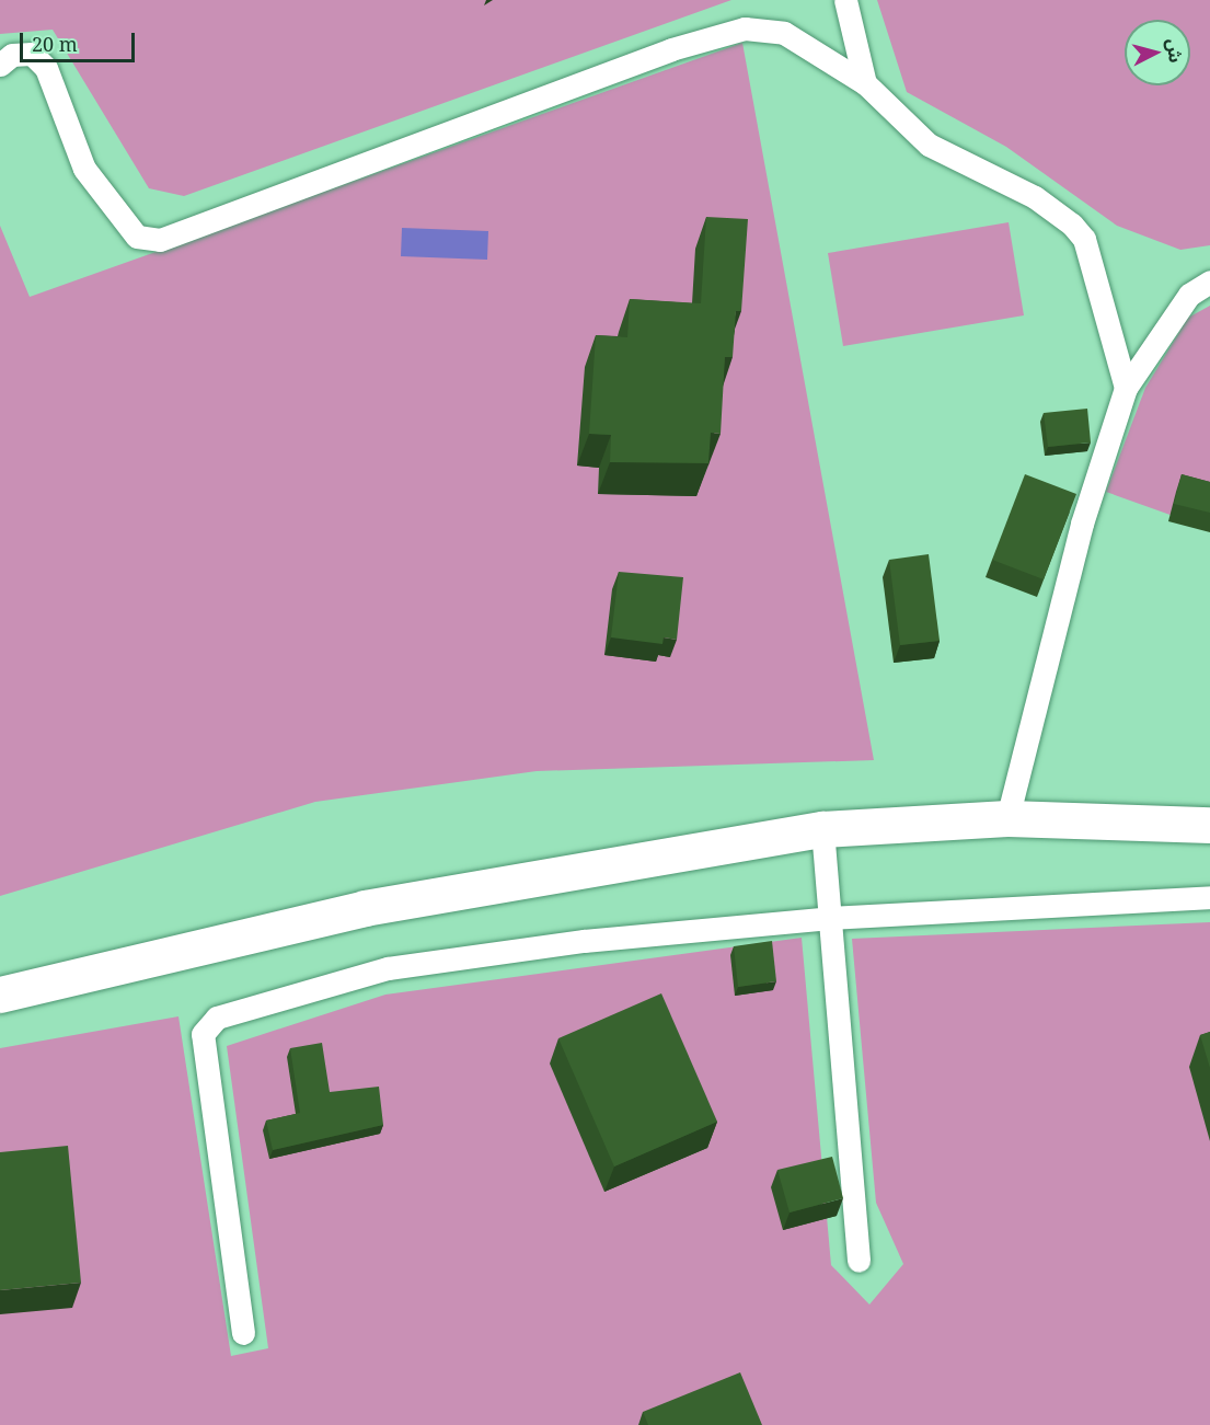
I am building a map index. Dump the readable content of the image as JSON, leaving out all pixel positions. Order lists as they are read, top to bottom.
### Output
{
  "scale_bar": "20 m",
  "north": "right"
}
